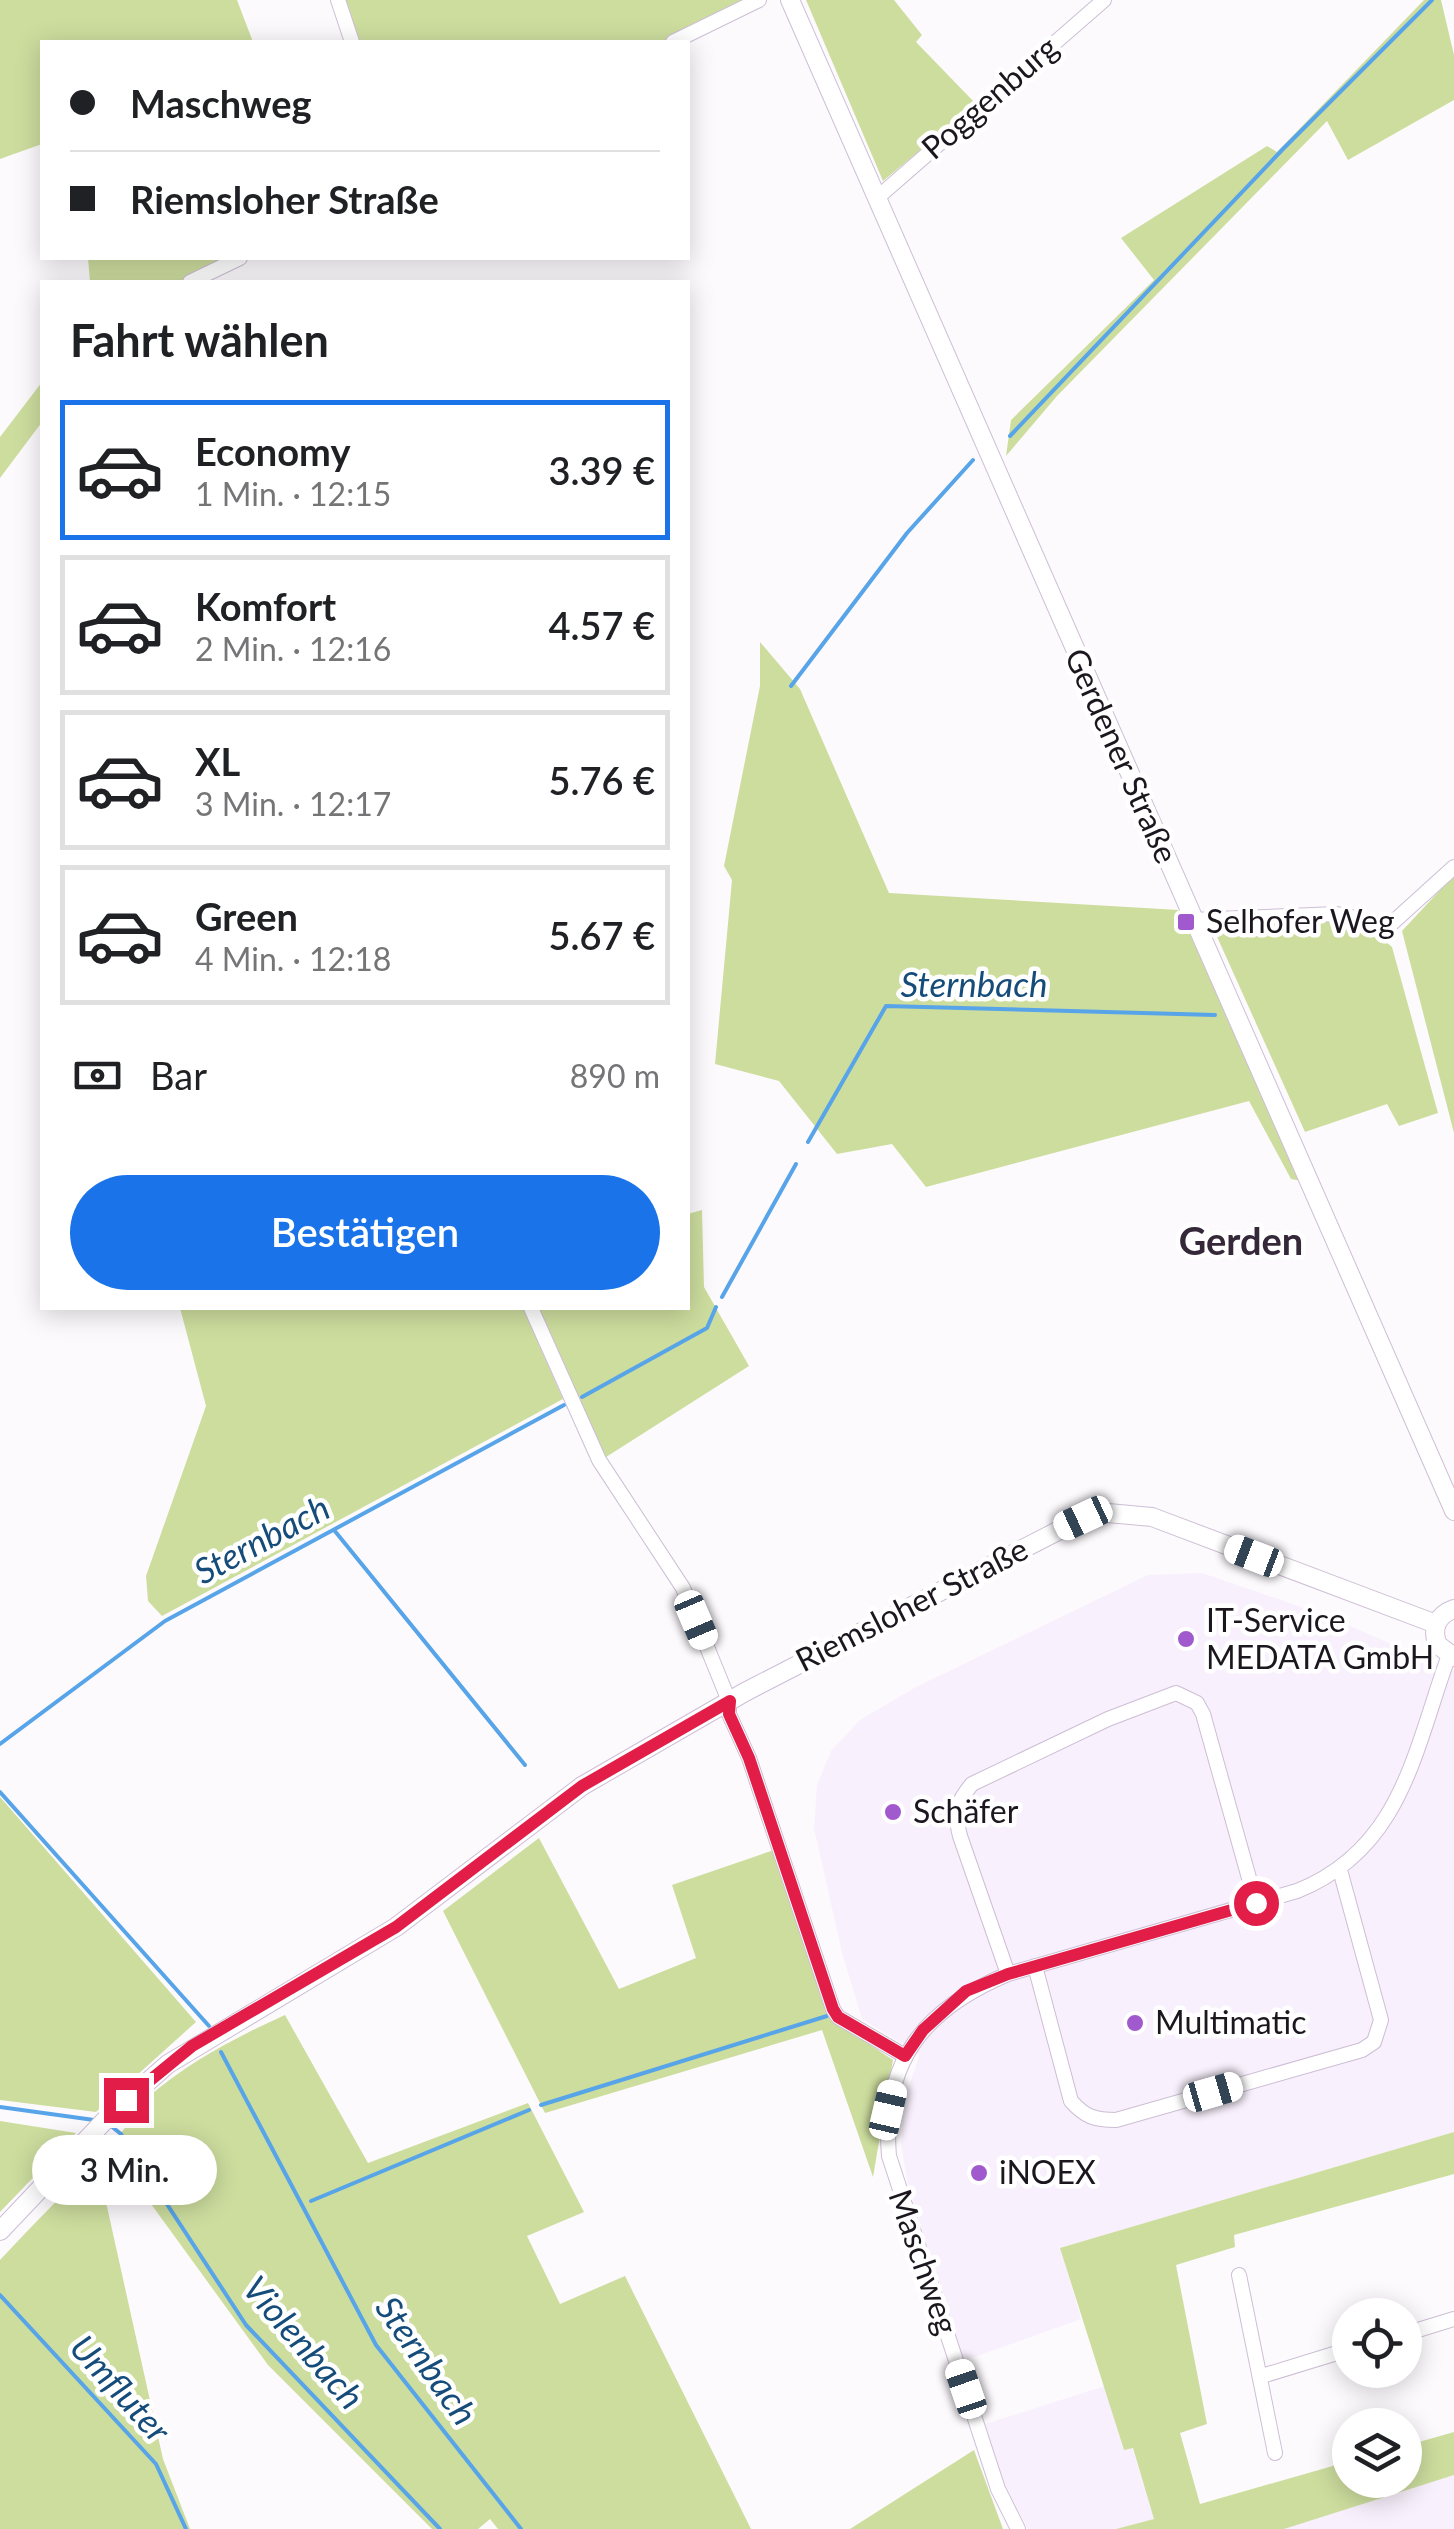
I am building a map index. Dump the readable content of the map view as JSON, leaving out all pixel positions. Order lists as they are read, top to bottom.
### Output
{
  "streets": {
    "main road": ["Gerdener Straße", "Riemsloher Straße"],
    "street": ["Poggenburg", "Maschweg"]
  },
  "crossings": [
    ["Poggenburg", "Gerdener Straße"]
  ],
  "districts": ["Gerden"],
  "water": ["Sternbach", "Violenbach", "Umfluter"],
  "places": {
    "transit": ["Selhofer Weg"],
    "other": [
      "IT-Service MEDATA GmbH",
      "Schäfer",
      "Multimatic",
      "iNOEX"
    ]
  },
  "page": {
    "banner": ["Maschweg", "Riemsloher Straße"],
    "heading": "Fahrt wählen",
    "list": [
      {
        "name": "Economy",
        "note": "1 Min. · 12:15",
        "value": "3.39 €"
      },
      {
        "name": "Komfort",
        "note": "2 Min. · 12:16",
        "value": "4.57 €"
      },
      {
        "name": "XL",
        "note": "3 Min. · 12:17",
        "value": "5.76 €"
      },
      {
        "name": "Green",
        "note": "4 Min. · 12:18",
        "value": "5.67 €"
      }
    ],
    "pay": ["Bar", "890 m"],
    "buttons": "Bestätigen",
    "bubble": "3 Min."
  }
}
